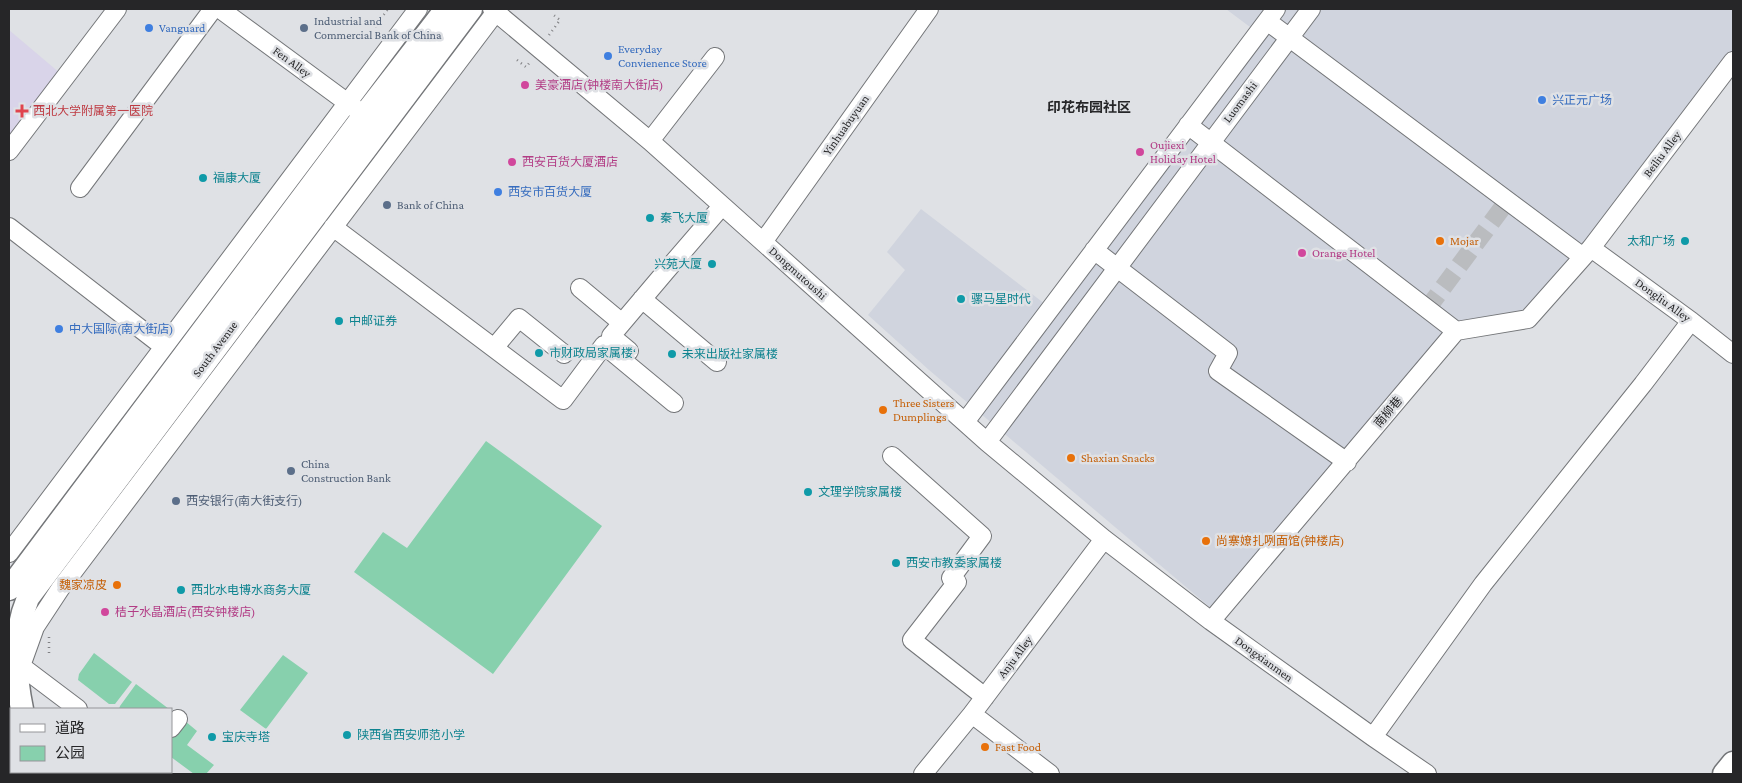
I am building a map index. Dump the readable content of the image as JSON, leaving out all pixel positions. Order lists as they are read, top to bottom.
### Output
{
  "streets": {
    "main road": ["South Avenue"],
    "street": [
      "Fen Alley",
      "Luomashi",
      "Yinhuabuyuan",
      "Beiliu Alley",
      "Dongmutoushi",
      "Dongliu Alley",
      "南柳巷",
      "Anju Alley",
      "Dongxianmen"
    ]
  },
  "crossings": [
    ["Fen Alley", "South Avenue"],
    ["Luomashi", "Dongmutoushi"],
    ["Luomashi", "Dongliu Alley"],
    ["Yinhuabuyuan", "Dongmutoushi"],
    ["Beiliu Alley", "Dongliu Alley"],
    ["Dongmutoushi", "Anju Alley"],
    ["Dongmutoushi", "Dongxianmen"],
    ["南柳巷", "Dongxianmen"],
    ["Anju Alley", "Dongxianmen"]
  ],
  "districts": ["印花布园社区"],
  "places": {
    "other": [
      "Vanguard",
      "Industrial and Commercial Bank of China",
      "Everyday Convienence Store",
      "美豪酒店(钟楼南大街店)",
      "兴正元广场",
      "Oujiexi Holiday Hotel",
      "西安百货大厦酒店",
      "福康大厦",
      "西安市百货大厦",
      "Bank of China",
      "秦飞大厦",
      "Mojar",
      "太和广场",
      "Orange Hotel",
      "兴苑大厦",
      "骡马星时代",
      "中邮证券",
      "中大国际(南大街店)",
      "市财政局家属楼‘",
      "未来出版社家属楼",
      "Three Sisters Dumplings",
      "Shaxian Snacks",
      "China Construction Bank",
      "文理学院家属楼",
      "西安银行(南大街支行)",
      "尚寨嫽扎咧面馆(钟楼店)",
      "西安市教委家属楼",
      "魏家凉皮",
      "西北水电博水商务大厦",
      "桔子水晶酒店(西安钟楼店)",
      "陕西省西安师范小学",
      "宝庆寺塔",
      "Fast Food"
    ],
    "health": ["西北大学附属第一医院"]
  },
  "legend": ["道路", "公园"]
}
